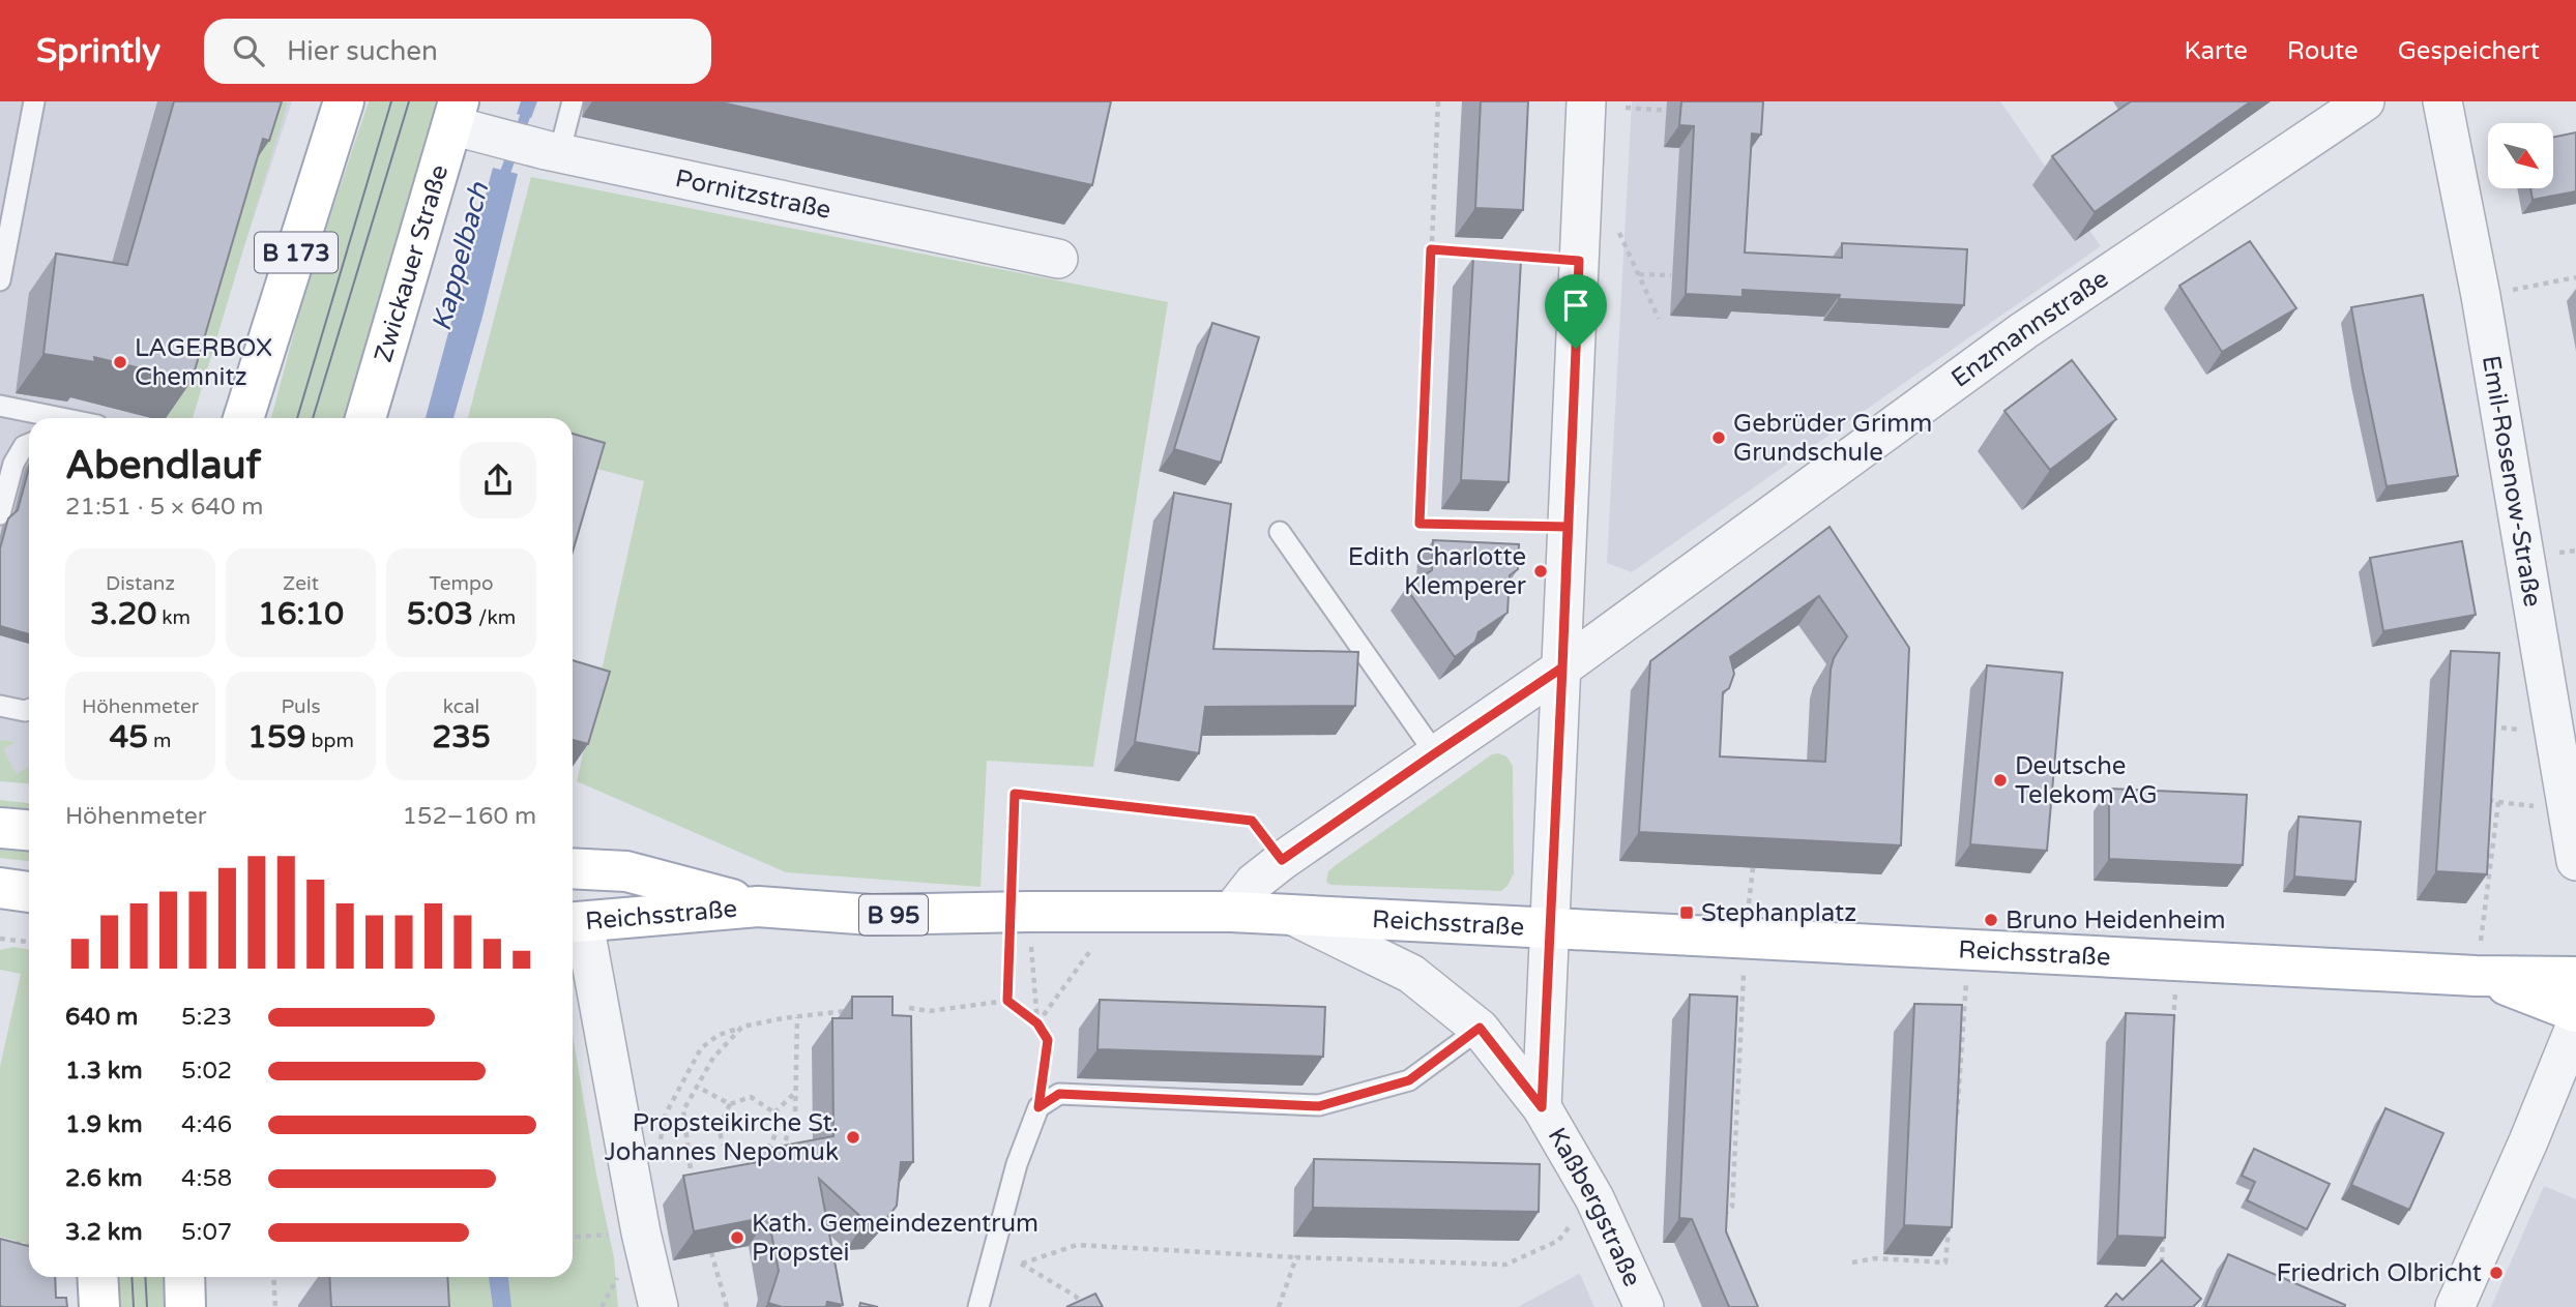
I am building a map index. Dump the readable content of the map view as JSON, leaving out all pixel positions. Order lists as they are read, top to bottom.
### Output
{
  "streets": {
    "main road": [
      "B 173",
      "Zwickauer Straße",
      "Reichsstraße",
      "B 95"
    ],
    "street": [
      "Pornitzstraße",
      "Enzmannstraße",
      "Emil-Rosenow-Straße",
      "Kaßbergstraße"
    ]
  },
  "crossings": [
    ["Pornitzstraße", "Zwickauer Straße"],
    ["Enzmannstraße", "Kaßbergstraße"],
    ["Reichsstraße", "Kaßbergstraße"]
  ],
  "water": ["Kappelbach"],
  "places": {
    "other": [
      "LAGERBOX Chemnitz",
      "Gebrüder Grimm Grundschule",
      "Edith Charlotte Klemperer",
      "Deutsche Telekom AG",
      "Bruno Heidenheim",
      "Propsteikirche St. Johannes Nepomuk",
      "Kath. Gemeindezentrum Propstei",
      "Friedrich Olbricht"
    ],
    "transit": ["Stephanplatz"]
  },
  "north": "bottom right",
  "page": {
    "header": "Sprintly",
    "search": "Hier suchen",
    "nav": ["Karte", "Route", "Gespeichert"],
    "heading": ["Abendlauf", "21:51 · 5 × 640 m"],
    "stats": [
      ["Distanz", "3.20 km"],
      ["Zeit", "16:10"],
      ["Tempo", "5:03 /km"],
      ["Höhenmeter", "45 m"],
      ["Puls", "159 bpm"],
      ["kcal", "235"]
    ],
    "chart": ["Höhenmeter", "152–160 m"],
    "list": [
      {
        "name": "640 m",
        "note": "5:23"
      },
      {
        "name": "1.3 km",
        "note": "5:02"
      },
      {
        "name": "1.9 km",
        "note": "4:46"
      },
      {
        "name": "2.6 km",
        "note": "4:58"
      },
      {
        "name": "3.2 km",
        "note": "5:07"
      }
    ]
  }
}
